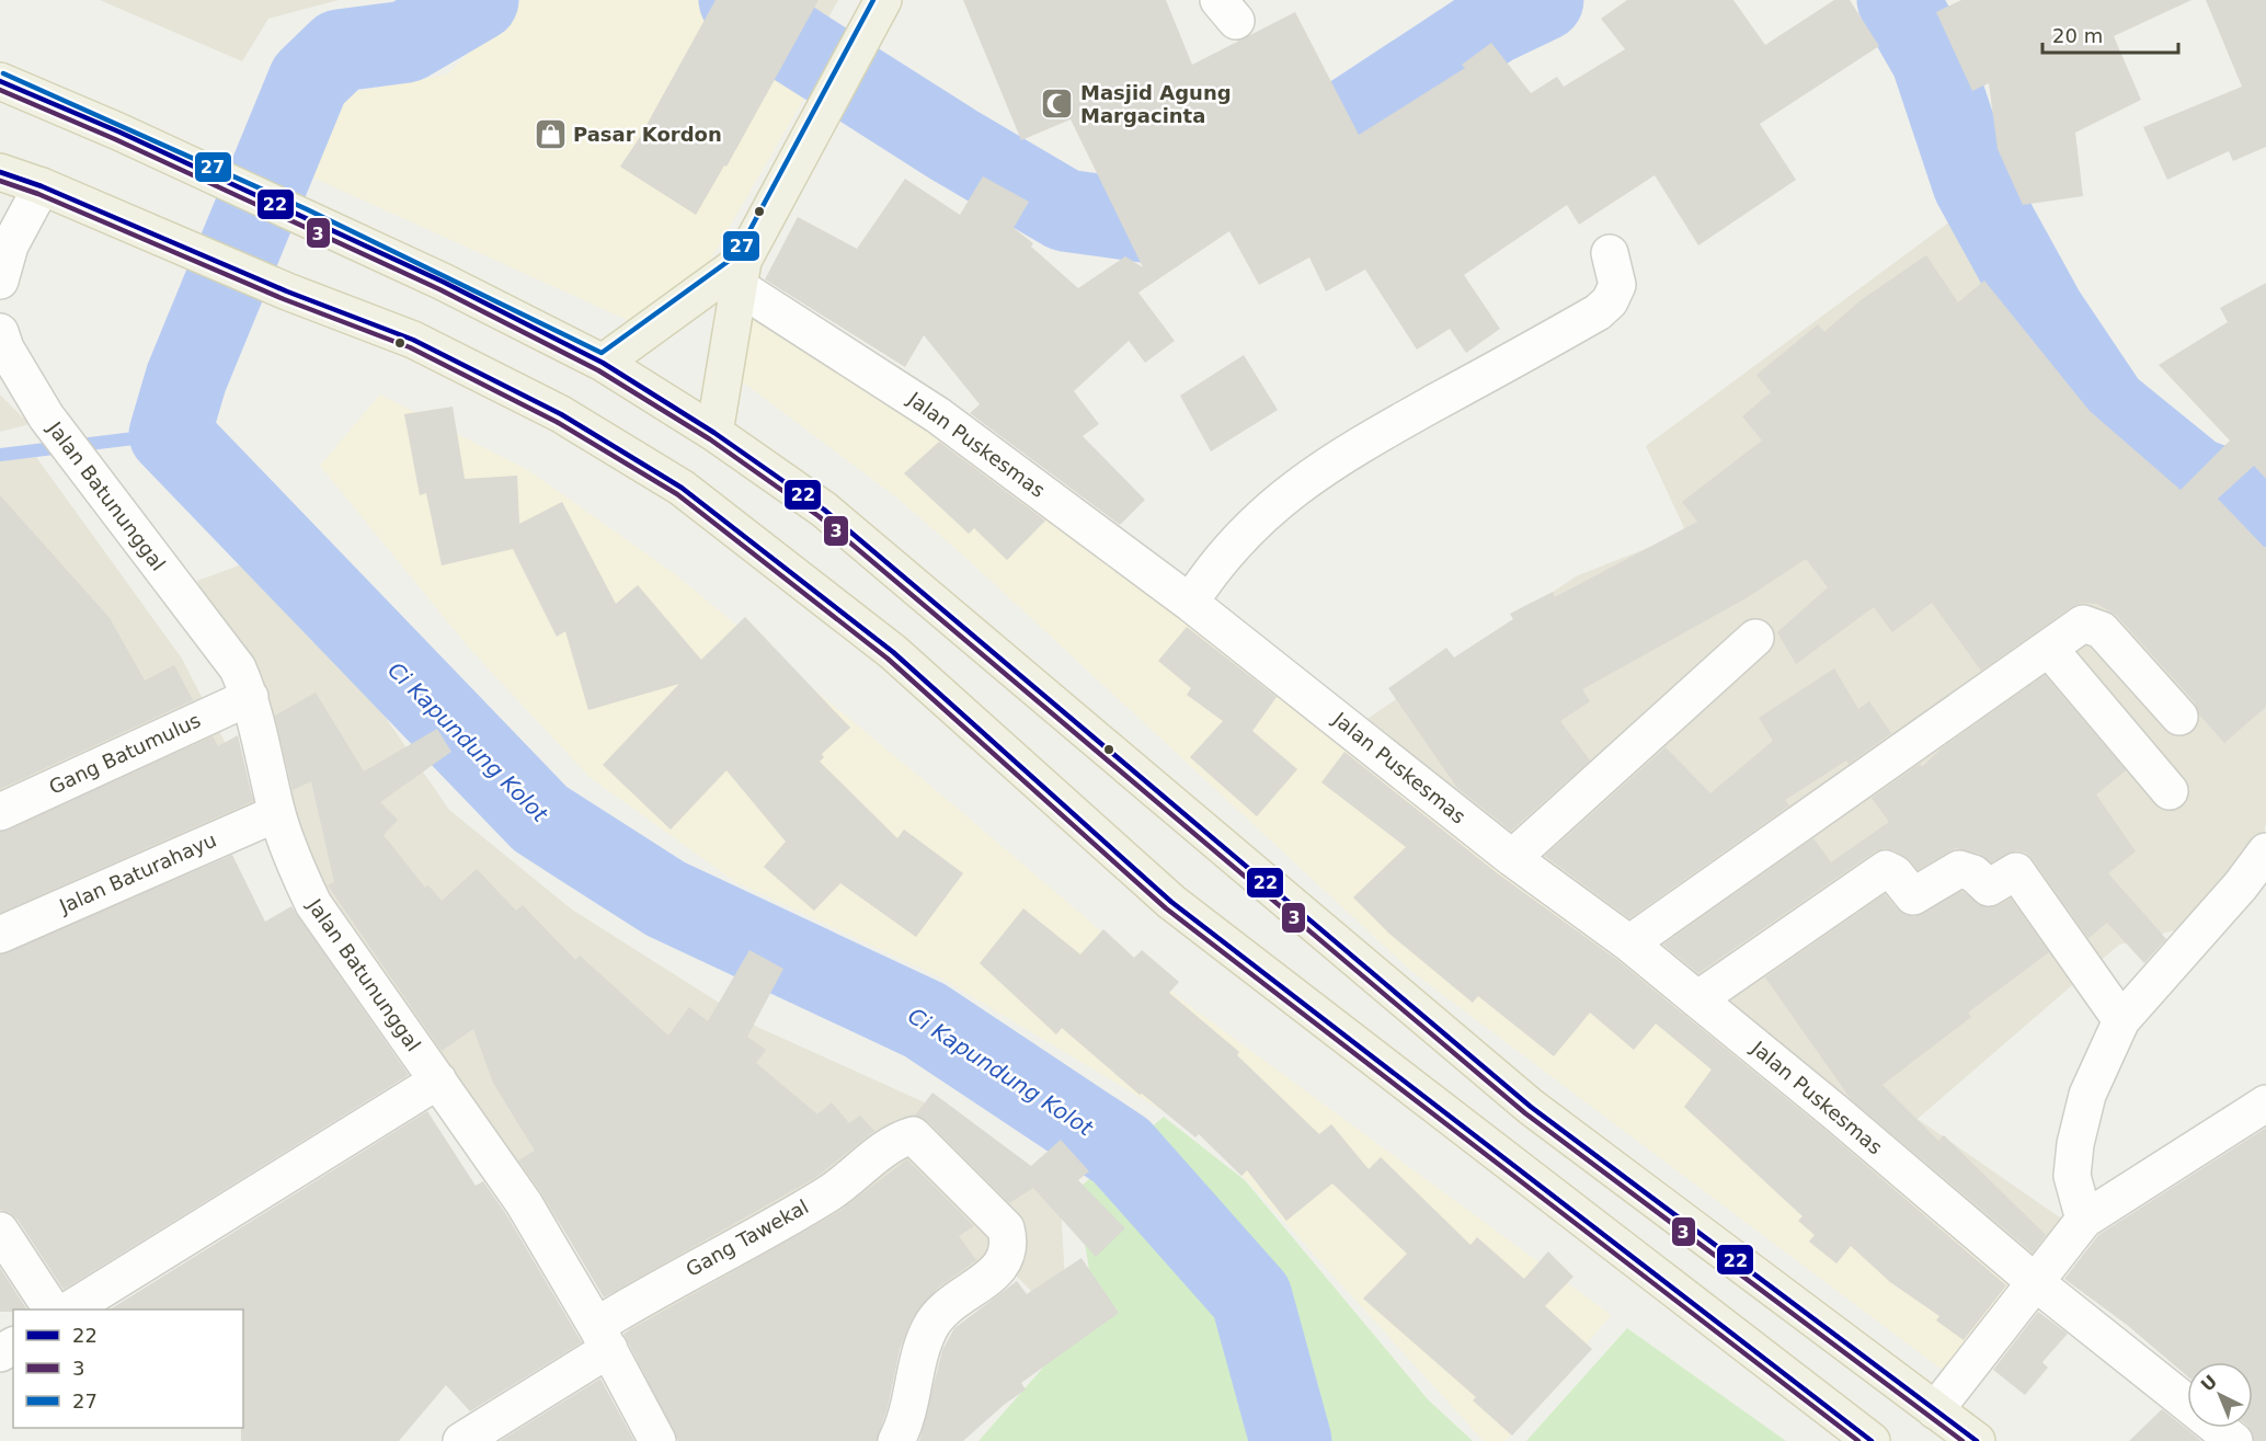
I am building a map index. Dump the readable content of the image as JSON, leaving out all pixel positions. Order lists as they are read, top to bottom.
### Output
{
  "streets": {
    "street": [
      "Jalan Puskesmas",
      "Jalan Batununggal",
      "Gang Batumulus",
      "Jalan Baturahayu",
      "Gang Tawekal"
    ]
  },
  "crossings": [
    ["Jalan Batununggal", "Gang Batumulus"],
    ["Jalan Batununggal", "Jalan Baturahayu"],
    ["Jalan Batununggal", "Gang Tawekal"]
  ],
  "water": ["Ci Kapundung Kolot"],
  "places": {
    "mosque": ["Masjid Agung Margacinta"],
    "shop": ["Pasar Kordon"]
  },
  "lines": ["transit line 27", "transit line 22", "transit line 3"],
  "legend": ["22", "3", "27"],
  "scale_bar": "20 m",
  "north": "top left"
}
